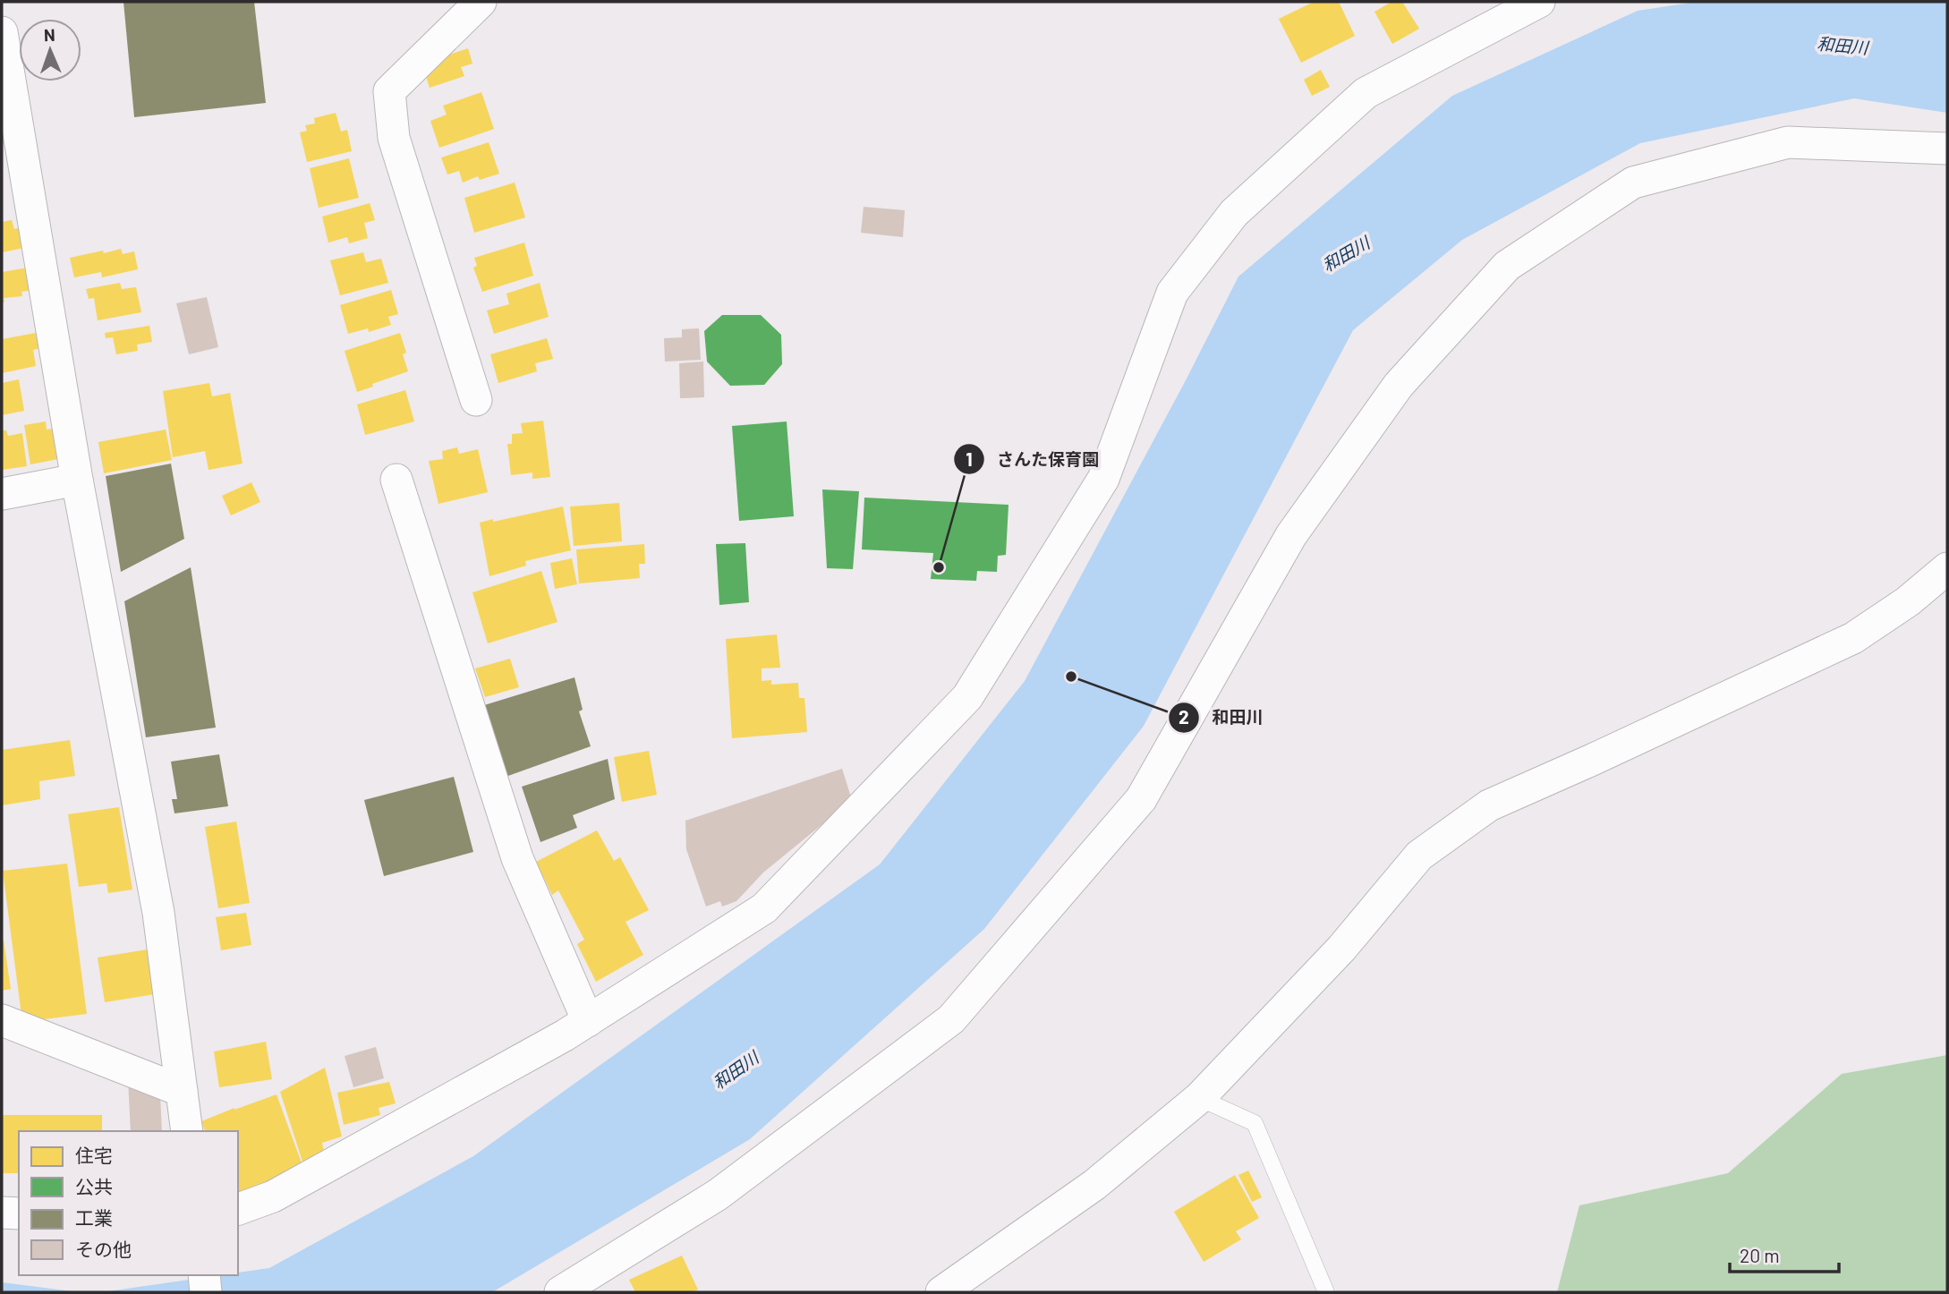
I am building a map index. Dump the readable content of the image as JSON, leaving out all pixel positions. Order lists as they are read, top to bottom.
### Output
{
  "water": ["和田川"],
  "places": ["さんた保育園", "和田川"],
  "legend": [
    "住宅",
    "公共",
    "工業",
    "その他"
  ],
  "scale_bar": "20 m",
  "north": "top"
}
